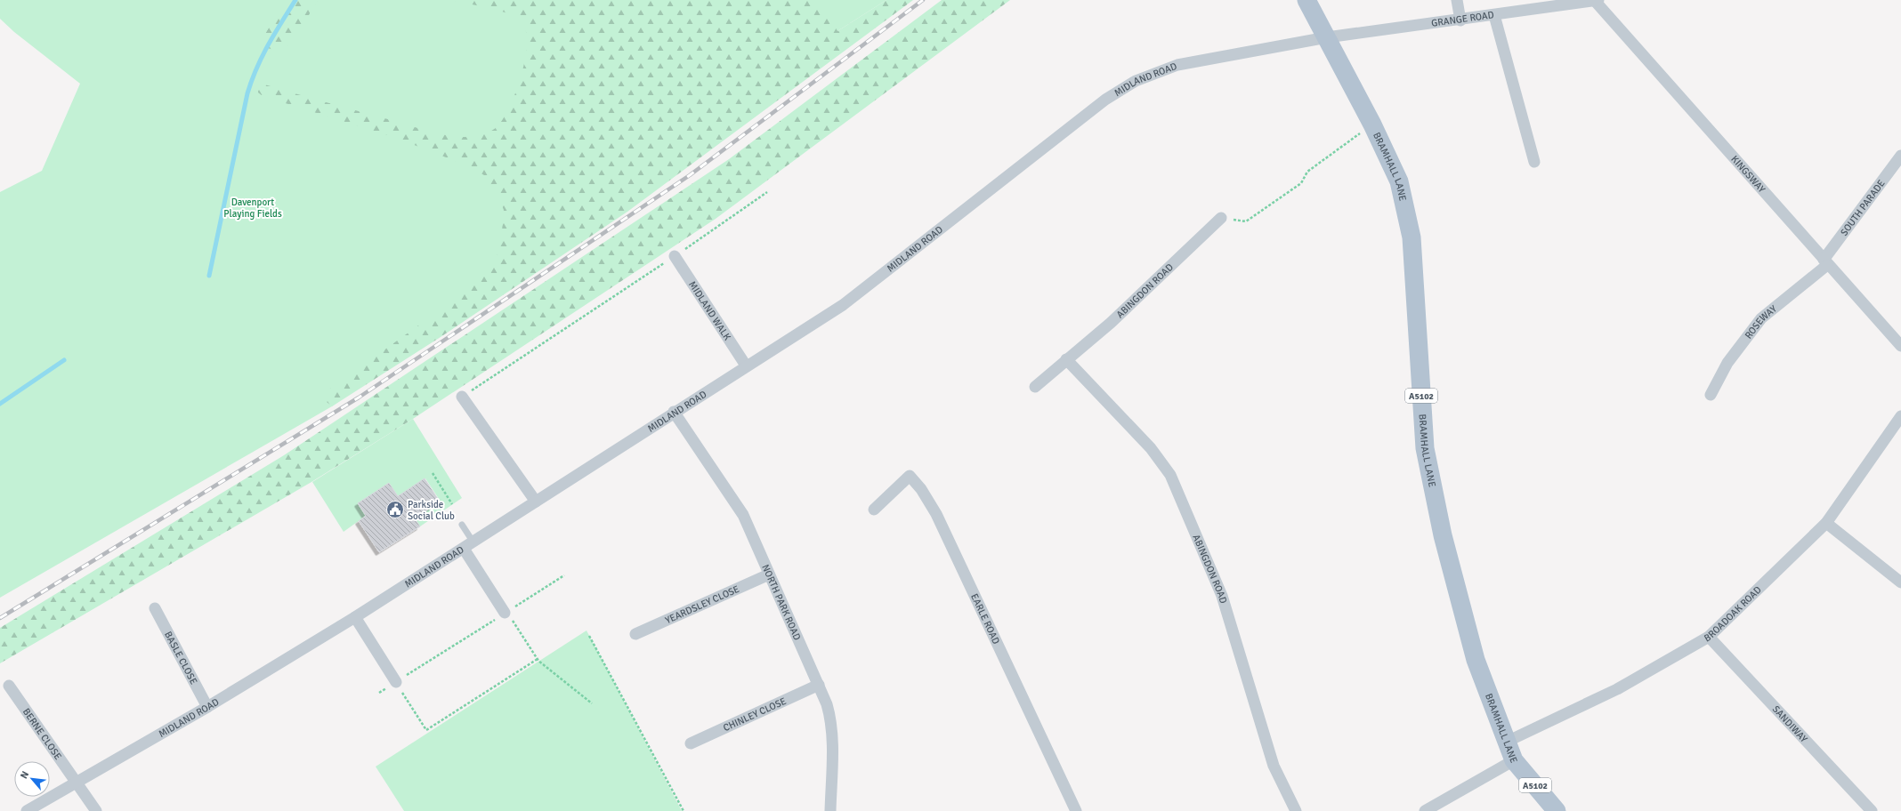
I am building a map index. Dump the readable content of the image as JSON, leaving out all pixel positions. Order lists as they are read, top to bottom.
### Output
{
  "streets": {
    "main road": ["BRAMHALL LANE", "A5102"],
    "street": [
      "GRANGE ROAD",
      "MIDLAND ROAD",
      "KINGSWAY",
      "SOUTH PARADE",
      "ABINGDON ROAD",
      "MIDLAND WALK",
      "ROSEWAY",
      "NORTH PARK ROAD",
      "YEARDSLEY CLOSE",
      "BROADOAK ROAD",
      "EARLE ROAD",
      "BASLE CLOSE",
      "CHINLEY CLOSE",
      "SANDIWAY",
      "BERNE CLOSE"
    ]
  },
  "crossings": [
    ["GRANGE ROAD", "MIDLAND ROAD"],
    ["GRANGE ROAD", "BRAMHALL LANE"],
    ["GRANGE ROAD", "KINGSWAY"],
    ["MIDLAND ROAD", "BRAMHALL LANE"],
    ["MIDLAND ROAD", "MIDLAND WALK"],
    ["MIDLAND ROAD", "NORTH PARK ROAD"],
    ["MIDLAND ROAD", "BASLE CLOSE"],
    ["MIDLAND ROAD", "BERNE CLOSE"],
    ["BRAMHALL LANE", "BROADOAK ROAD"],
    ["KINGSWAY", "SOUTH PARADE"],
    ["KINGSWAY", "ROSEWAY"],
    ["SOUTH PARADE", "ROSEWAY"],
    ["NORTH PARK ROAD", "YEARDSLEY CLOSE"],
    ["NORTH PARK ROAD", "CHINLEY CLOSE"],
    ["BROADOAK ROAD", "SANDIWAY"]
  ],
  "parks": ["Davenport Playing Fields"],
  "places": {
    "public building": ["Parkside Social Club"]
  },
  "north": "top left"
}
